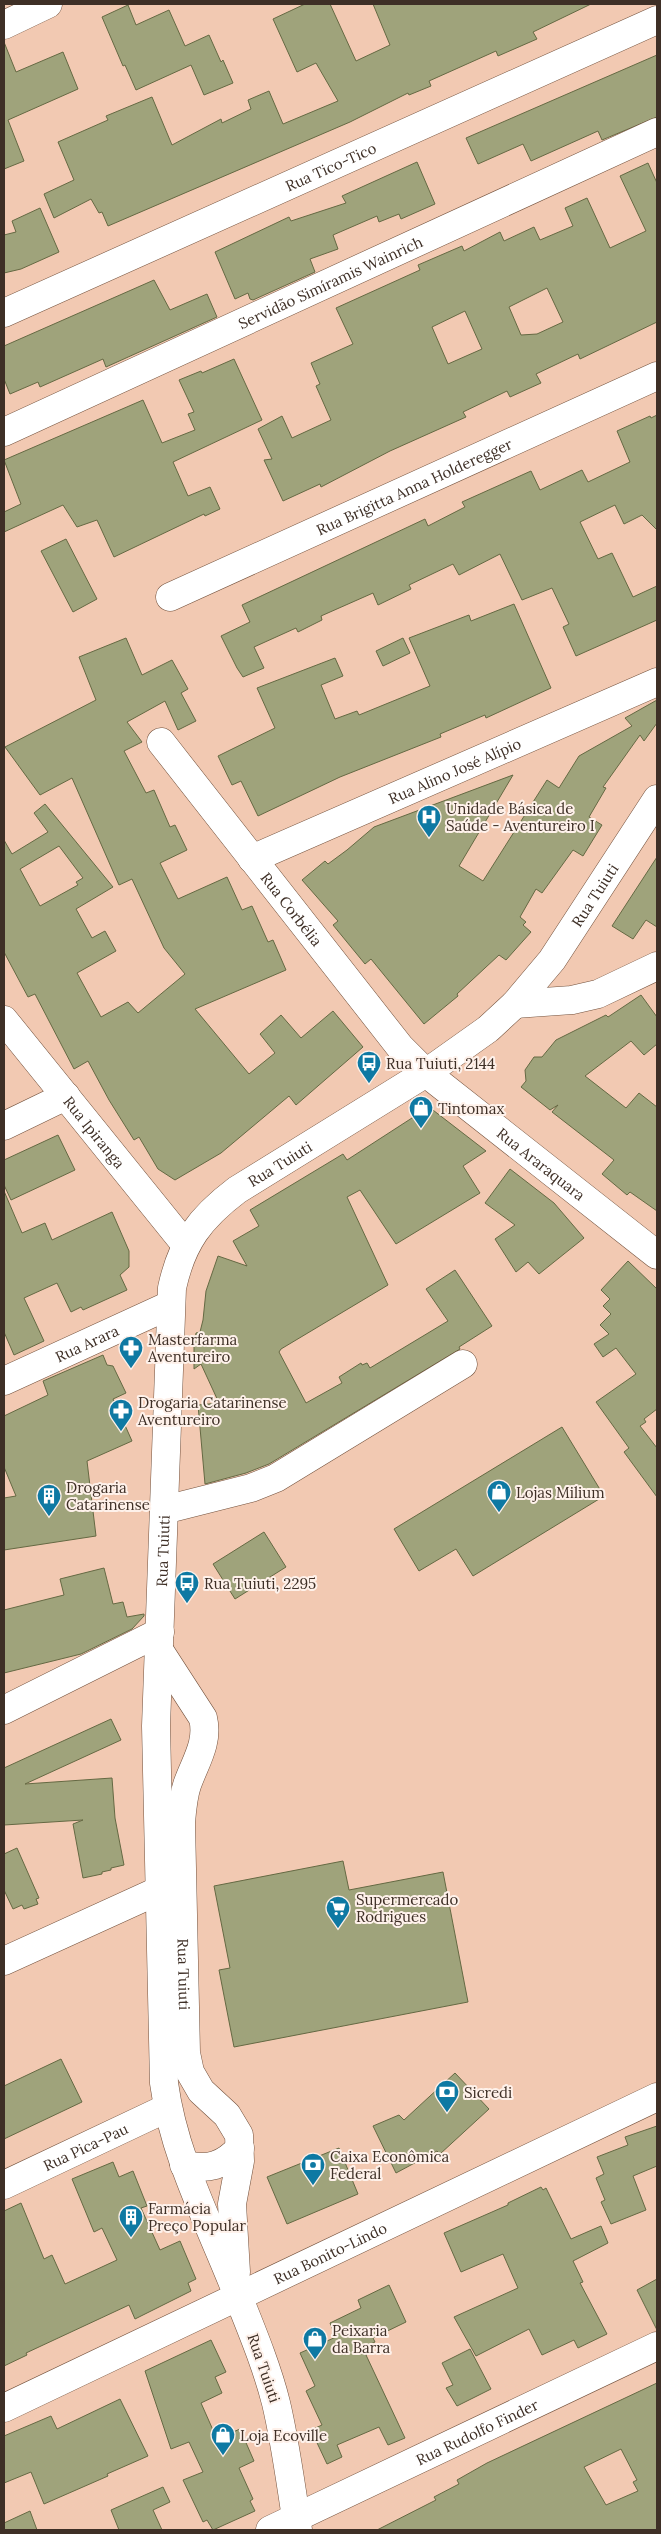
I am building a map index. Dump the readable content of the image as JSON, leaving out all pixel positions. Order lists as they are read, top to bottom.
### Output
{
  "streets": {
    "street": [
      "Rua Tico-Tico",
      "Servidão Simíramis Wainrich",
      "Rua Brigitta Anna Holderegger",
      "Rua Alino José Alípio",
      "Rua Tuiuti",
      "Rua Corbélia",
      "Rua Ipiranga",
      "Rua Araraquara",
      "Rua Arara",
      "Rua Pica-Pau",
      "Rua Bonito-Lindo",
      "Rua Rudolfo Finder"
    ]
  },
  "crossings": [
    ["Rua Alino José Alípio", "Rua Corbélia"],
    ["Rua Tuiuti", "Rua Corbélia"],
    ["Rua Tuiuti", "Rua Ipiranga"],
    ["Rua Tuiuti", "Rua Araraquara"],
    ["Rua Tuiuti", "Rua Arara"],
    ["Rua Tuiuti", "Rua Pica-Pau"],
    ["Rua Tuiuti", "Rua Bonito-Lindo"],
    ["Rua Tuiuti", "Rua Rudolfo Finder"],
    ["Rua Corbélia", "Rua Araraquara"]
  ],
  "places": {
    "hospital": ["Unidade Básica de Saúde - Aventureiro I"],
    "bus stop": ["Rua Tuiuti, 2144", "Rua Tuiuti, 2295"],
    "shop": [
      "Tintomax",
      "Lojas Milium",
      "Peixaria da Barra",
      "Loja Ecoville"
    ],
    "pharmacy": ["Masterfarma Aventureiro", "Drogaria Catarinense Aventureiro"],
    "building": ["Drogaria Catarinense", "Farmácia Preço Popular"],
    "supermarket": ["Supermercado Rodrigues"],
    "bank": ["Sicredi", "Caixa Econômica Federal"]
  }
}
